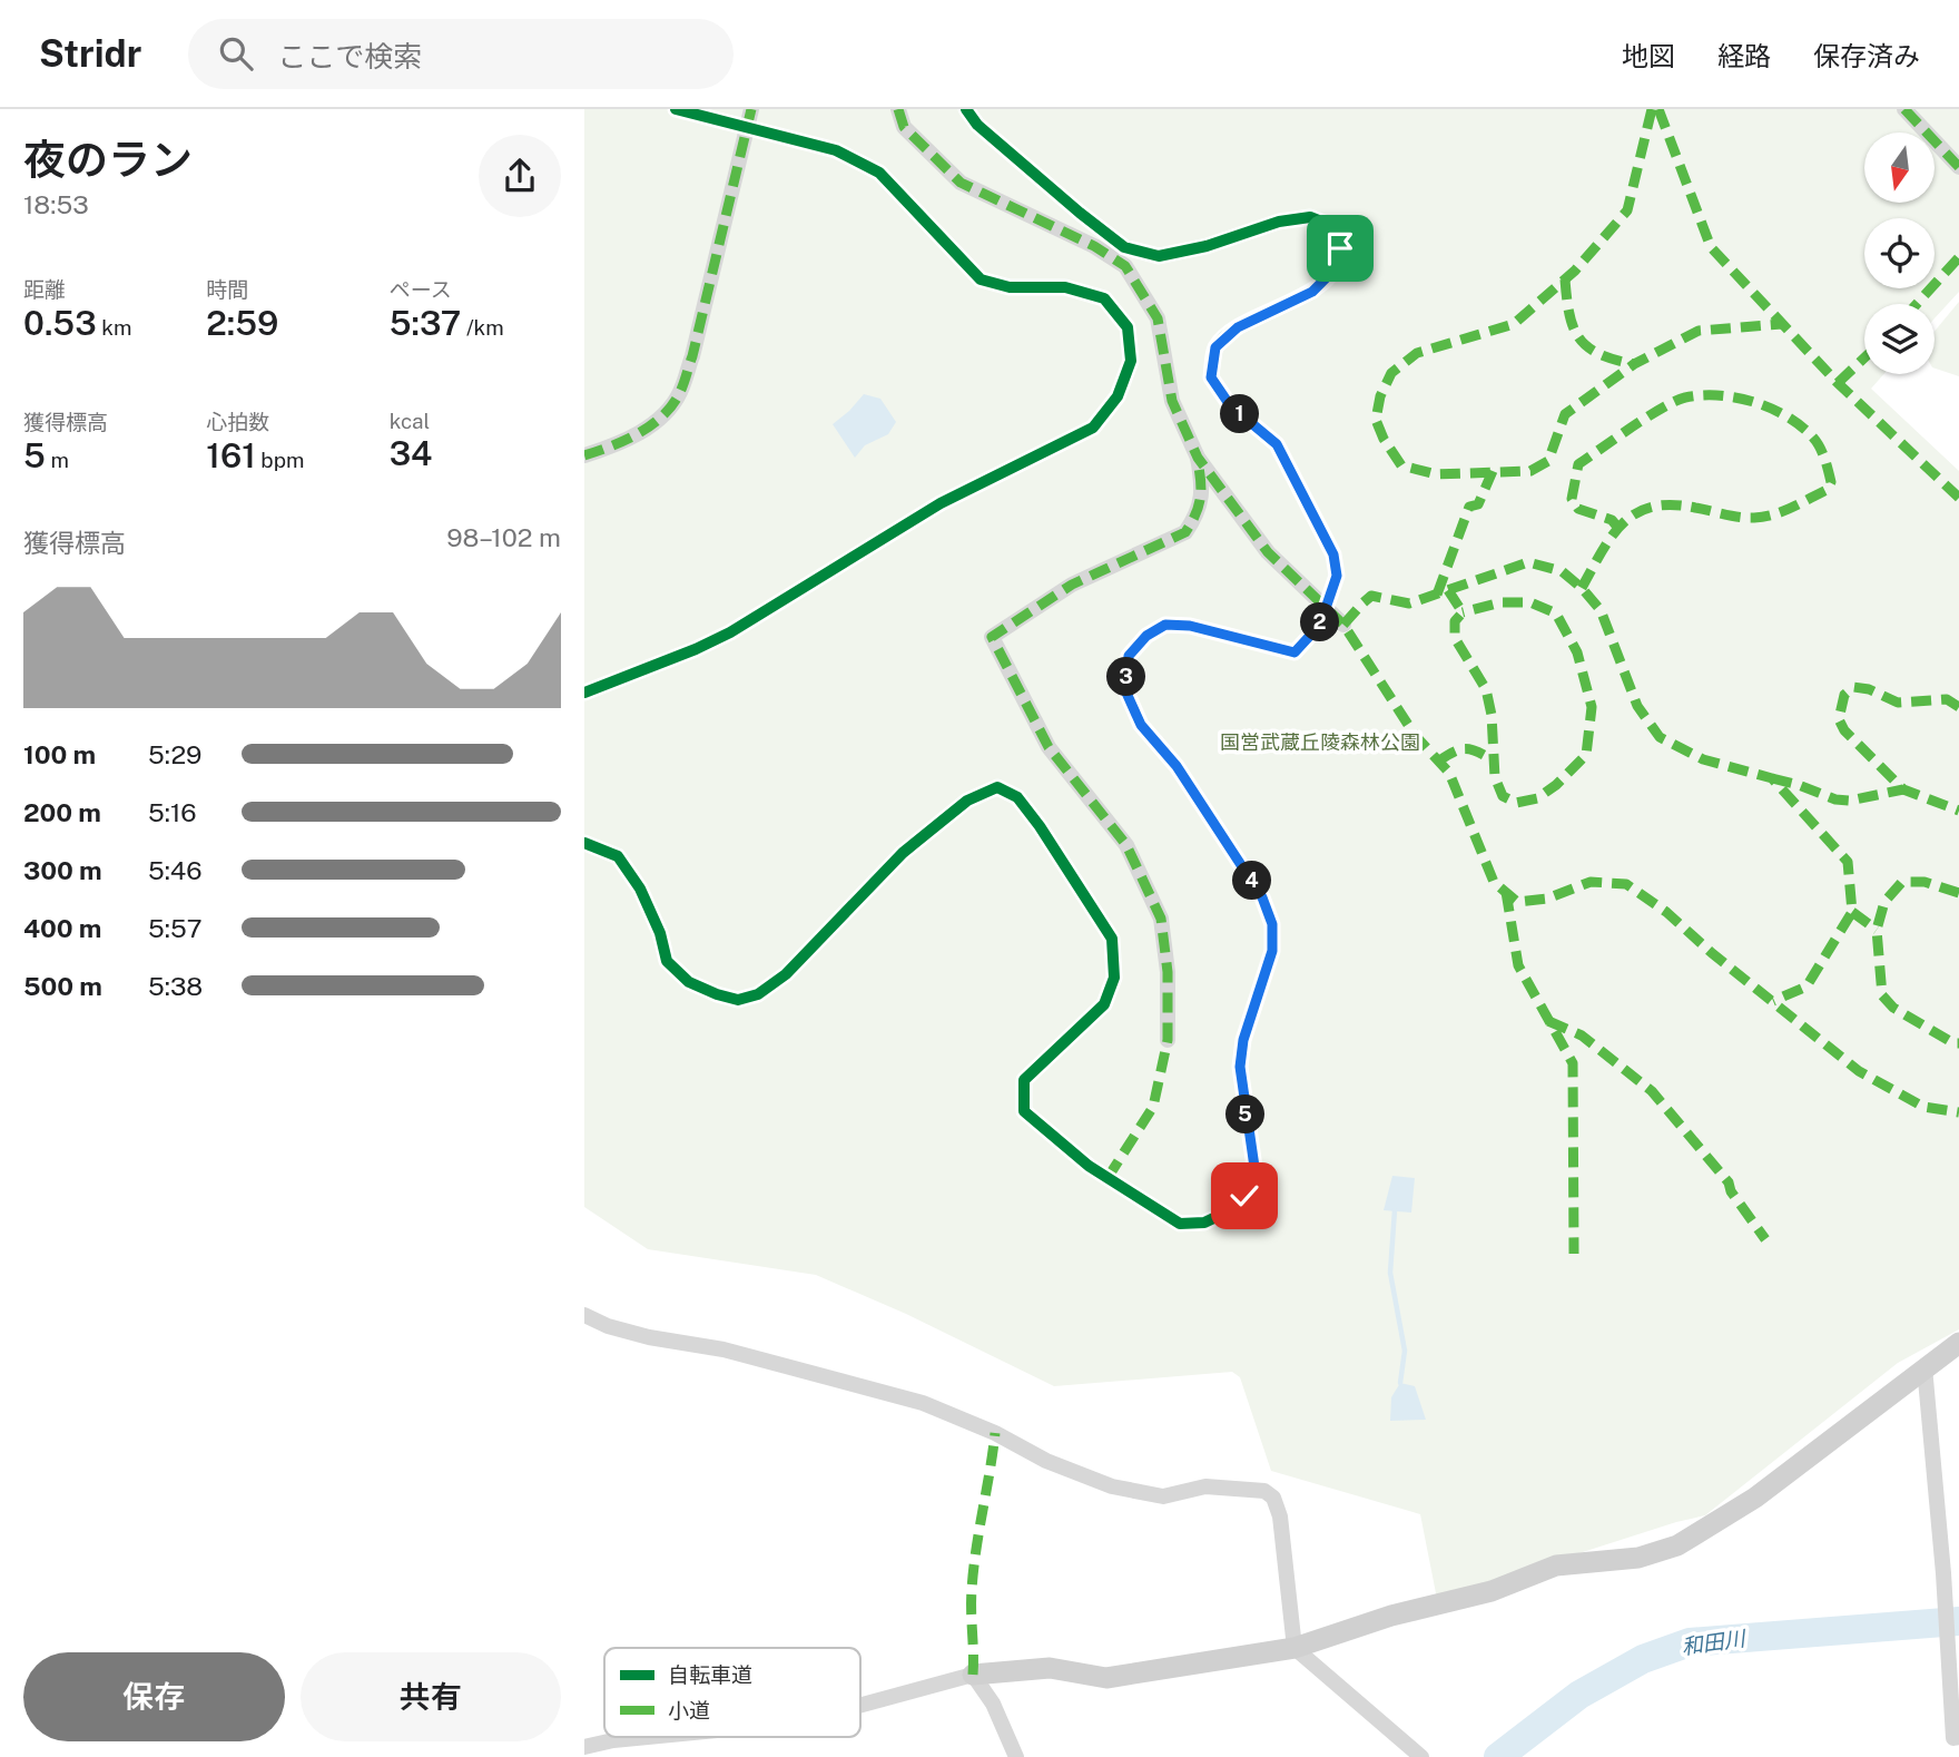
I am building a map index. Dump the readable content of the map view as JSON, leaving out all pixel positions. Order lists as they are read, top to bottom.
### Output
{
  "water": ["和田川"],
  "parks": ["国営武蔵丘陵森林公園"],
  "legend": ["自転車道", "小道"],
  "north": "bottom",
  "page": {
    "header": "Stridr",
    "search": "ここで検索",
    "nav": ["地図", "経路", "保存済み"],
    "heading": ["夜のラン", "18:53"],
    "stats": [
      ["距離", "0.53 km"],
      ["時間", "2:59"],
      ["ペース", "5:37 /km"],
      ["獲得標高", "5 m"],
      ["心拍数", "161 bpm"],
      ["kcal", "34"]
    ],
    "pins": [
      "1",
      "2",
      "3",
      "4",
      "5"
    ],
    "chart": ["獲得標高", "98–102 m"],
    "list": [
      {
        "name": "100 m",
        "note": "5:29"
      },
      {
        "name": "200 m",
        "note": "5:16"
      },
      {
        "name": "300 m",
        "note": "5:46"
      },
      {
        "name": "400 m",
        "note": "5:57"
      },
      {
        "name": "500 m",
        "note": "5:38"
      }
    ],
    "buttons": ["保存", "共有"]
  }
}
